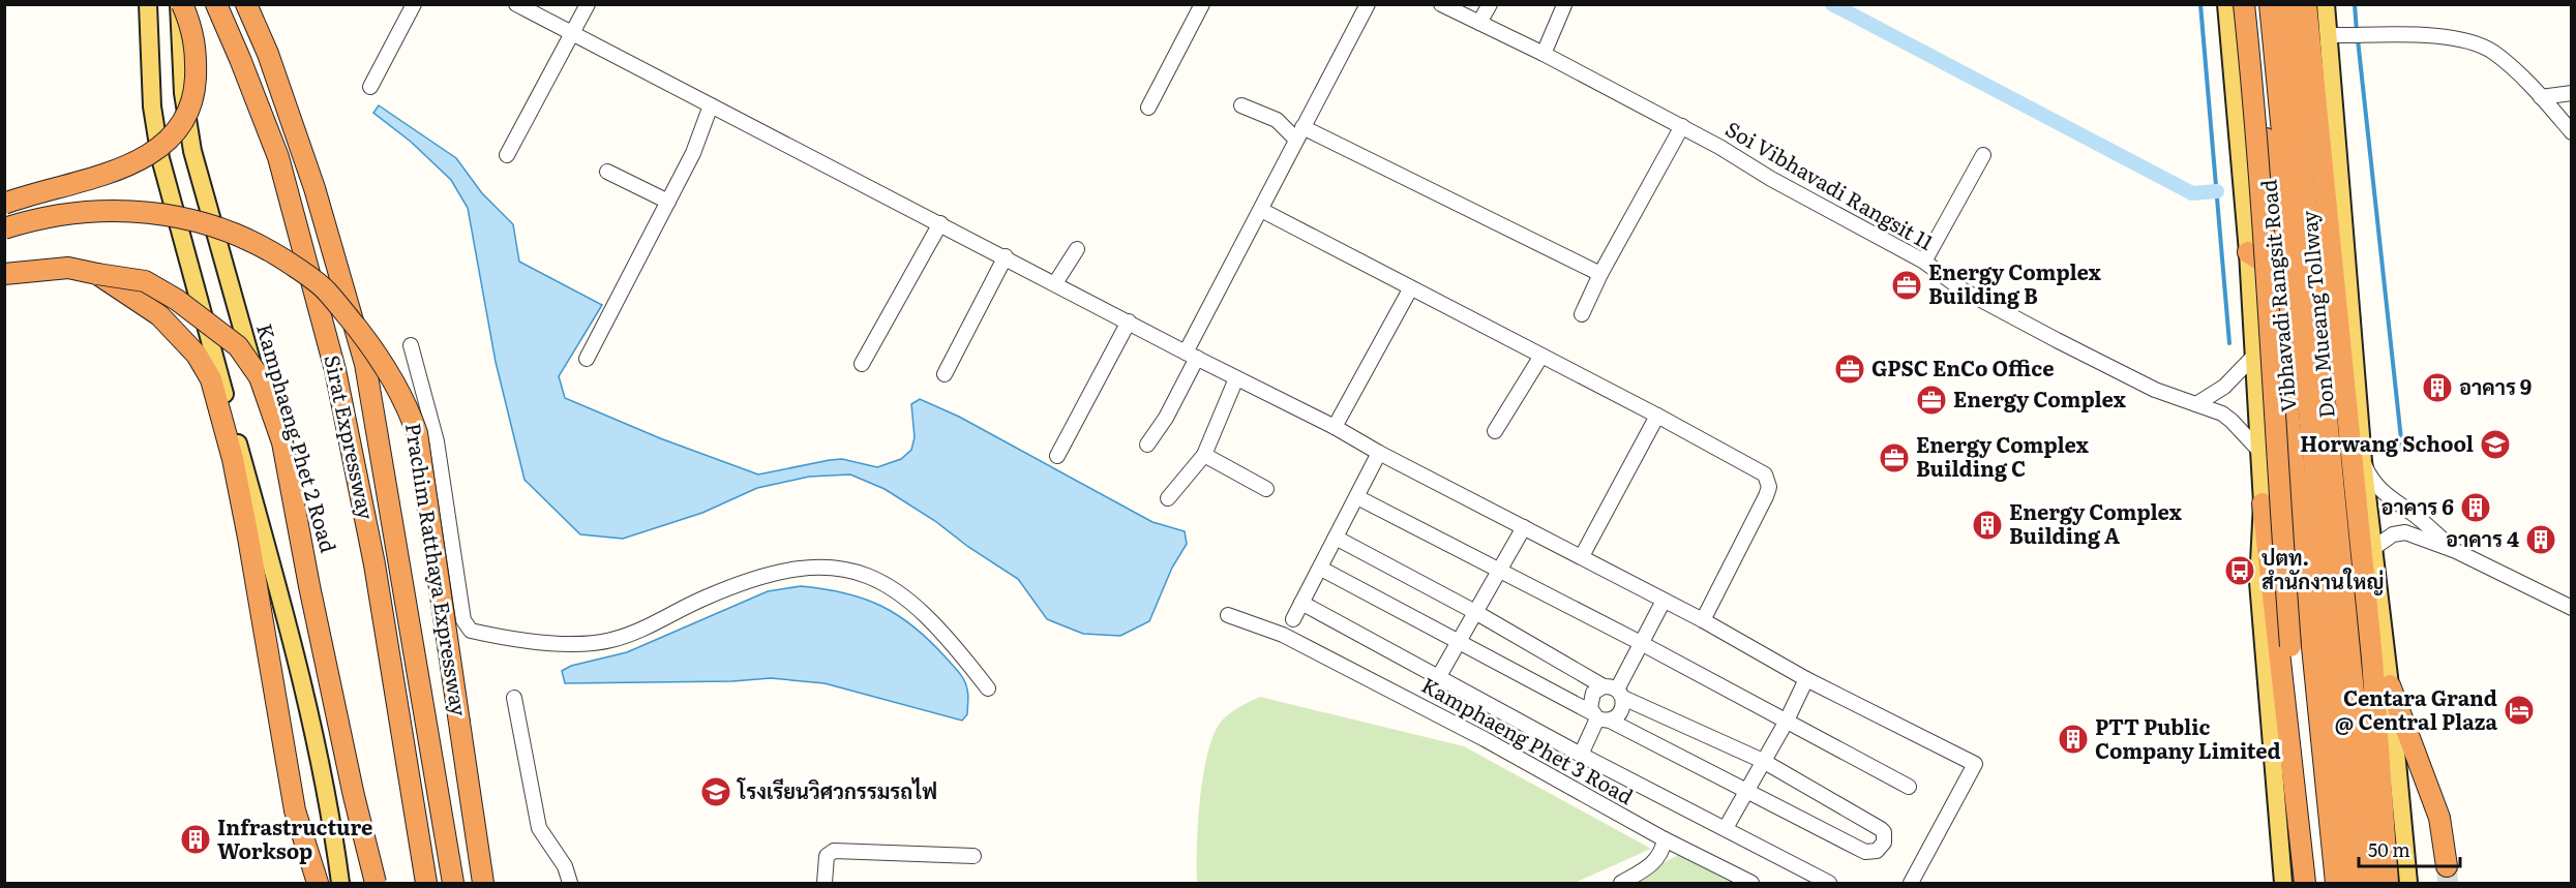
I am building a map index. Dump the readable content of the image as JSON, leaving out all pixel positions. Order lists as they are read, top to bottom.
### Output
{
  "streets": {
    "highway": [
      "Vibhavadi Rangsit Road",
      "Don Mueang Tollway",
      "Sirat Expressway",
      "Prachim Ratthaya Expressway"
    ],
    "main road": ["Kamphaeng Phet 2 Road"],
    "street": ["Soi Vibhavadi Rangsit 11", "Kamphaeng Phet 3 Road"]
  },
  "crossings": [
    ["Soi Vibhavadi Rangsit 11", "Vibhavadi Rangsit Road"]
  ],
  "places": {
    "office": [
      "Energy Complex Building B",
      "GPSC EnCo Office",
      "Energy Complex",
      "Energy Complex Building C"
    ],
    "building": [
      "อาคาร 9",
      "อาคาร 6",
      "Energy Complex Building A",
      "อาคาร 4",
      "PTT Public Company Limited",
      "Infrastructure Worksop"
    ],
    "school or university": ["Horwang School", "โรงเรียนวิศวกรรมรถไฟ"],
    "bus stop": ["ปตท. สำนักงานใหญ่"],
    "hotel": ["Centara Grand @ Central Plaza"]
  },
  "scale_bar": "50 m"
}
